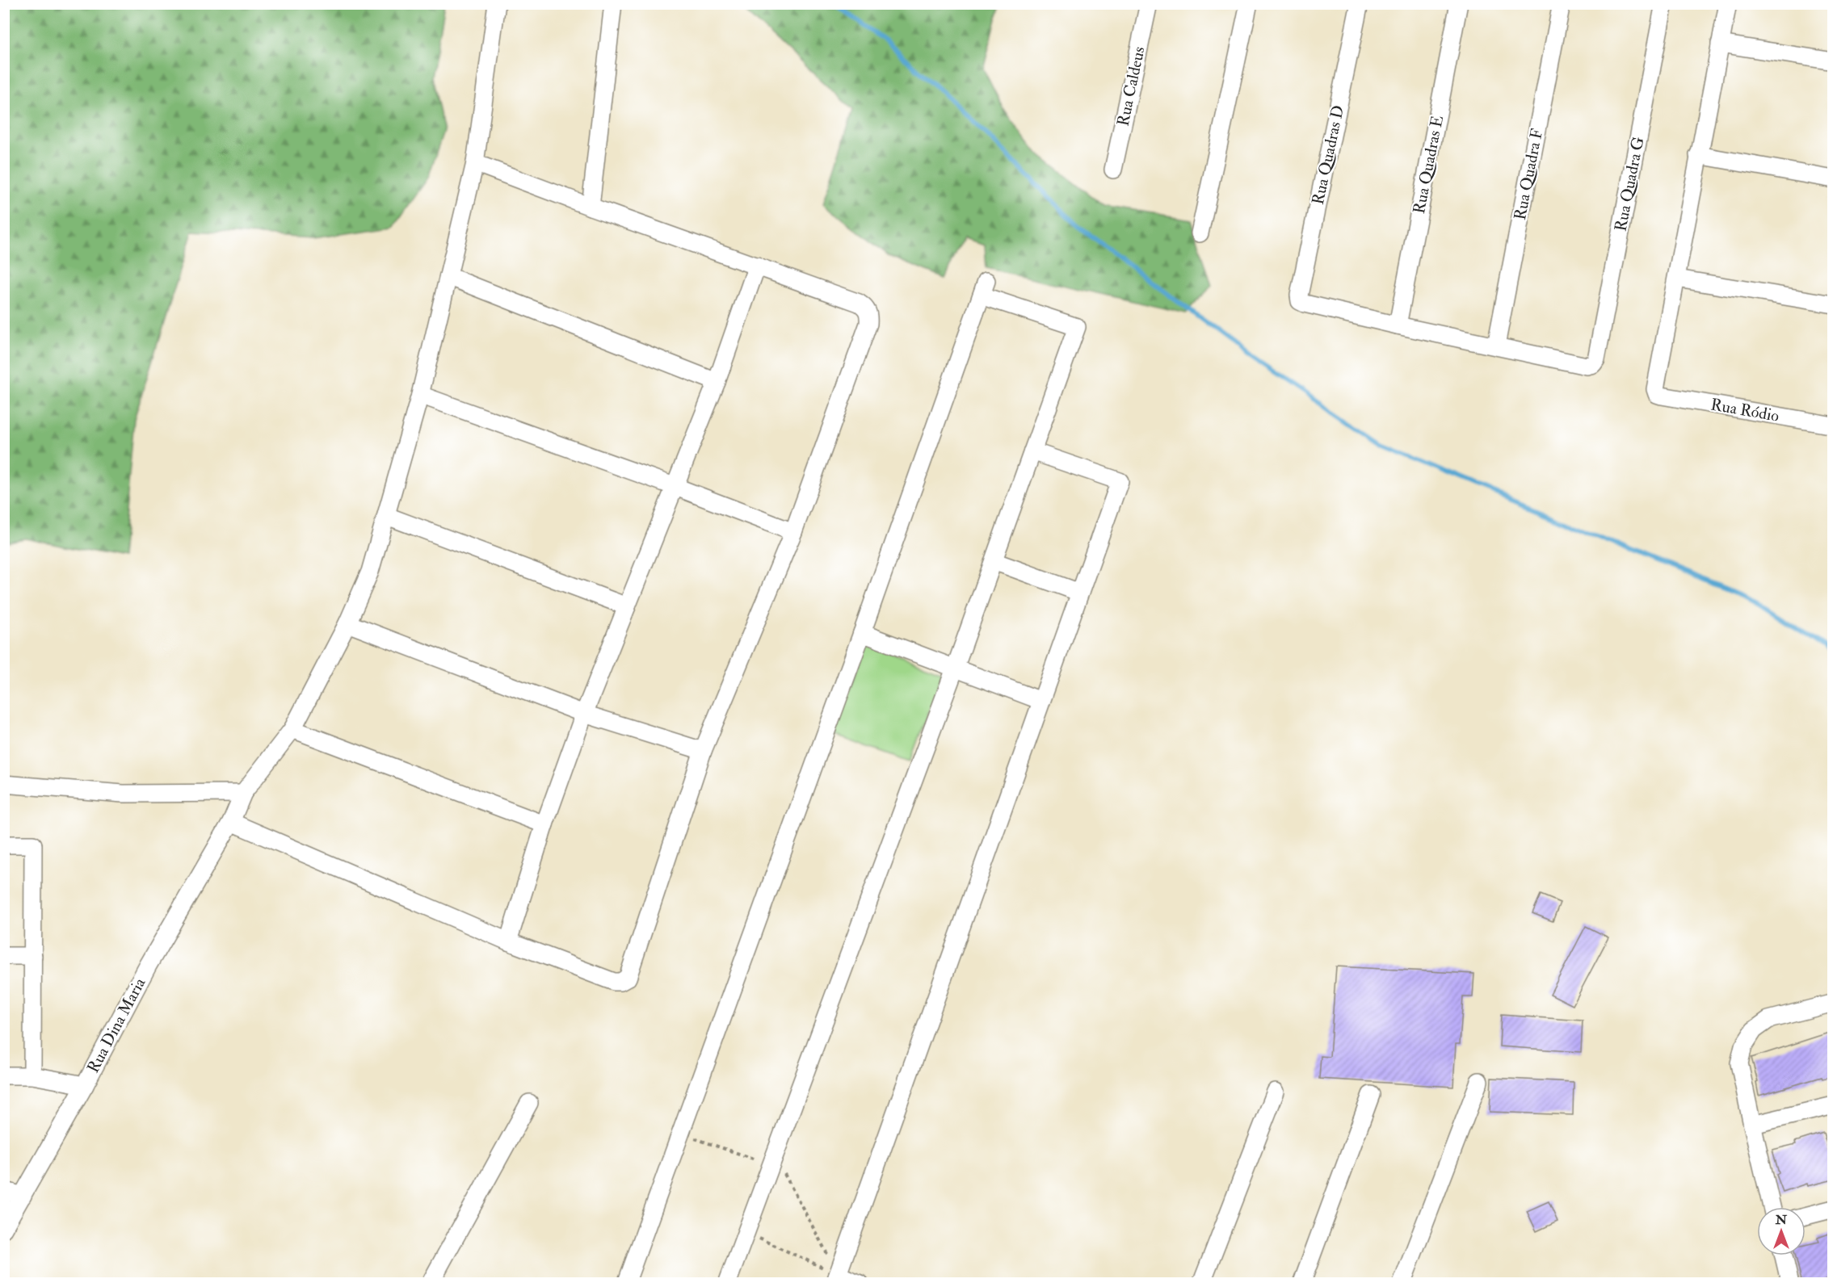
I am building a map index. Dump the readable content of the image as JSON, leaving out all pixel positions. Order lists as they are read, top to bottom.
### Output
{
  "streets": {
    "street": [
      "Rua Caldeus",
      "Rua Quadras D",
      "Rua Quadras E",
      "Rua Quadra F",
      "Rua Quadra G",
      "Rua Ródio",
      "Rua Dina Maria"
    ]
  },
  "crossings": [
    ["Rua Quadras D", "Rua Quadras E"],
    ["Rua Quadra F", "Rua Quadra G"]
  ],
  "north": "top"
}
